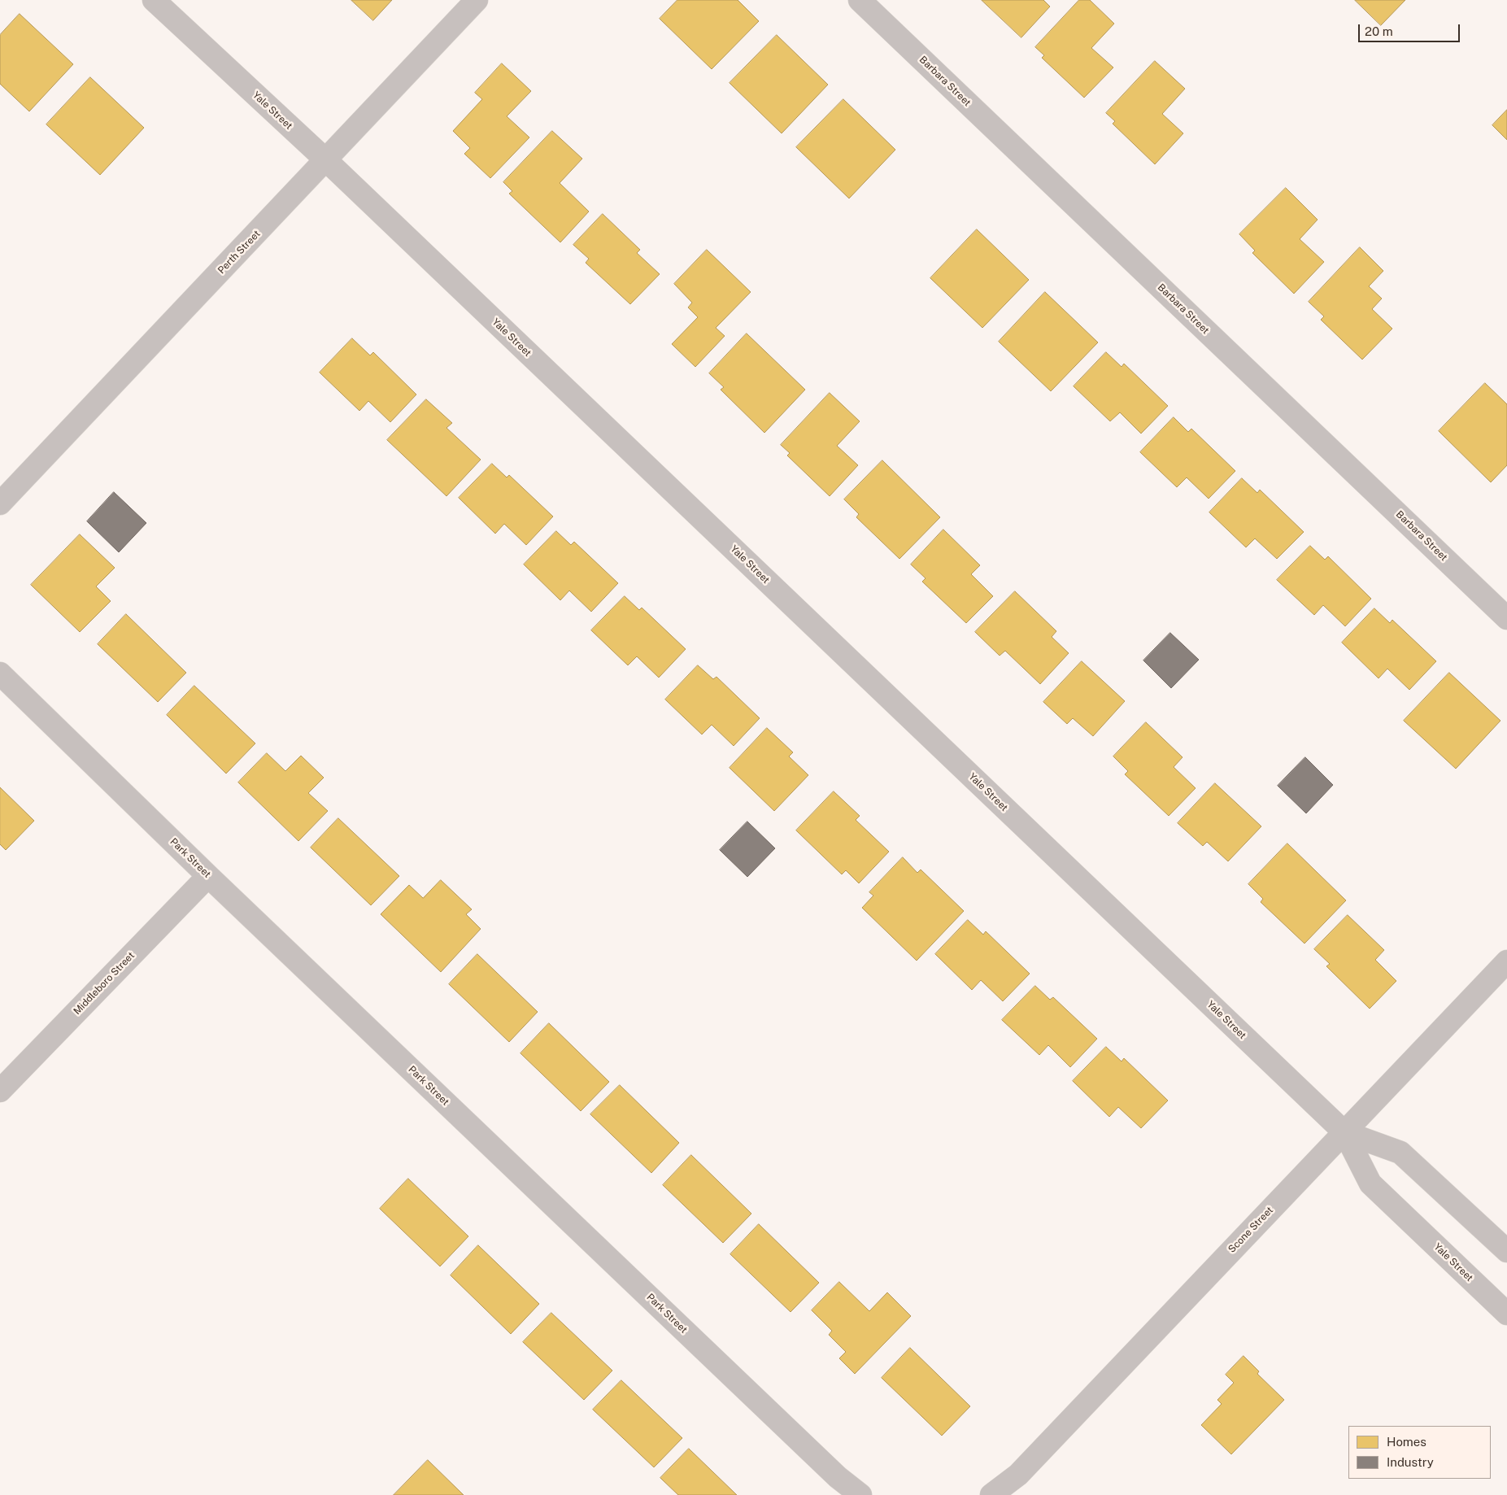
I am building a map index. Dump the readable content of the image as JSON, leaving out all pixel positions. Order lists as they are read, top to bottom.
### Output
{
  "streets": {
    "street": [
      "Barbara Street",
      "Yale Street",
      "Perth Street",
      "Park Street",
      "Middleboro Street",
      "Scone Street"
    ]
  },
  "crossings": [
    ["Yale Street", "Perth Street"],
    ["Yale Street", "Scone Street"],
    ["Park Street", "Middleboro Street"]
  ],
  "legend": ["Homes", "Industry"],
  "scale_bar": "20 m"
}
